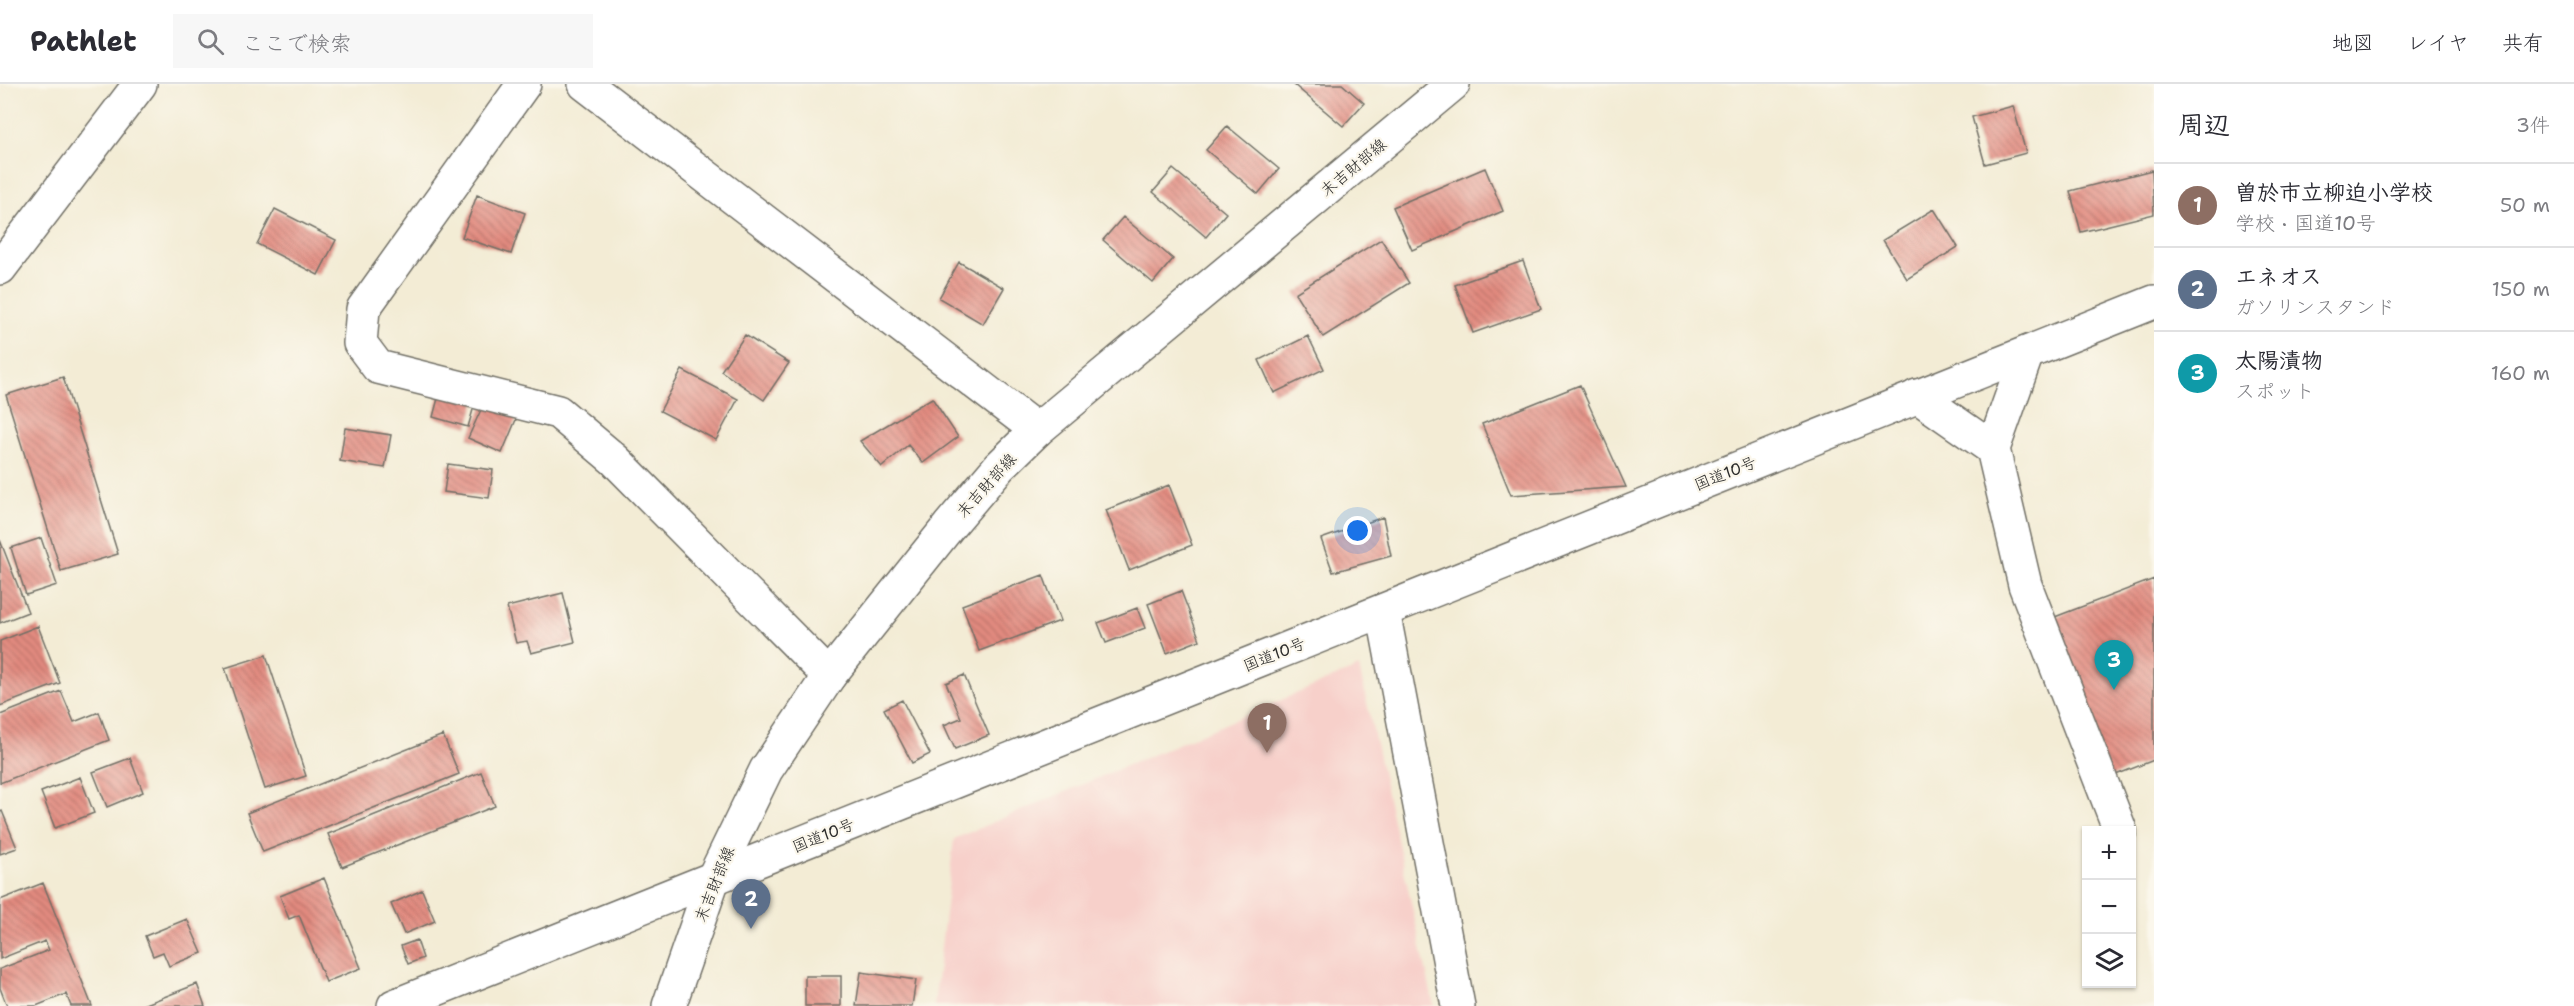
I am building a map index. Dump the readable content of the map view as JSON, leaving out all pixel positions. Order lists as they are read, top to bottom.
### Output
{
  "streets": {
    "main road": ["末吉財部線", "国道10号"]
  },
  "crossings": [
    ["末吉財部線", "国道10号"]
  ],
  "page": {
    "header": "Pathlet",
    "search": "ここで検索",
    "nav": ["地図", "レイヤ", "共有"],
    "heading": ["周辺", "3件"],
    "list": [
      {
        "mark": "1",
        "name": "曽於市立柳迫小学校",
        "note": "学校 · 国道10号",
        "value": "50 m"
      },
      {
        "mark": "2",
        "name": "エネオス",
        "note": "ガソリンスタンド",
        "value": "150 m"
      },
      {
        "mark": "3",
        "name": "太陽漬物",
        "note": "スポット",
        "value": "160 m"
      }
    ],
    "pins": ["3", "1", "2"],
    "map_buttons": ["+", "−"]
  }
}
